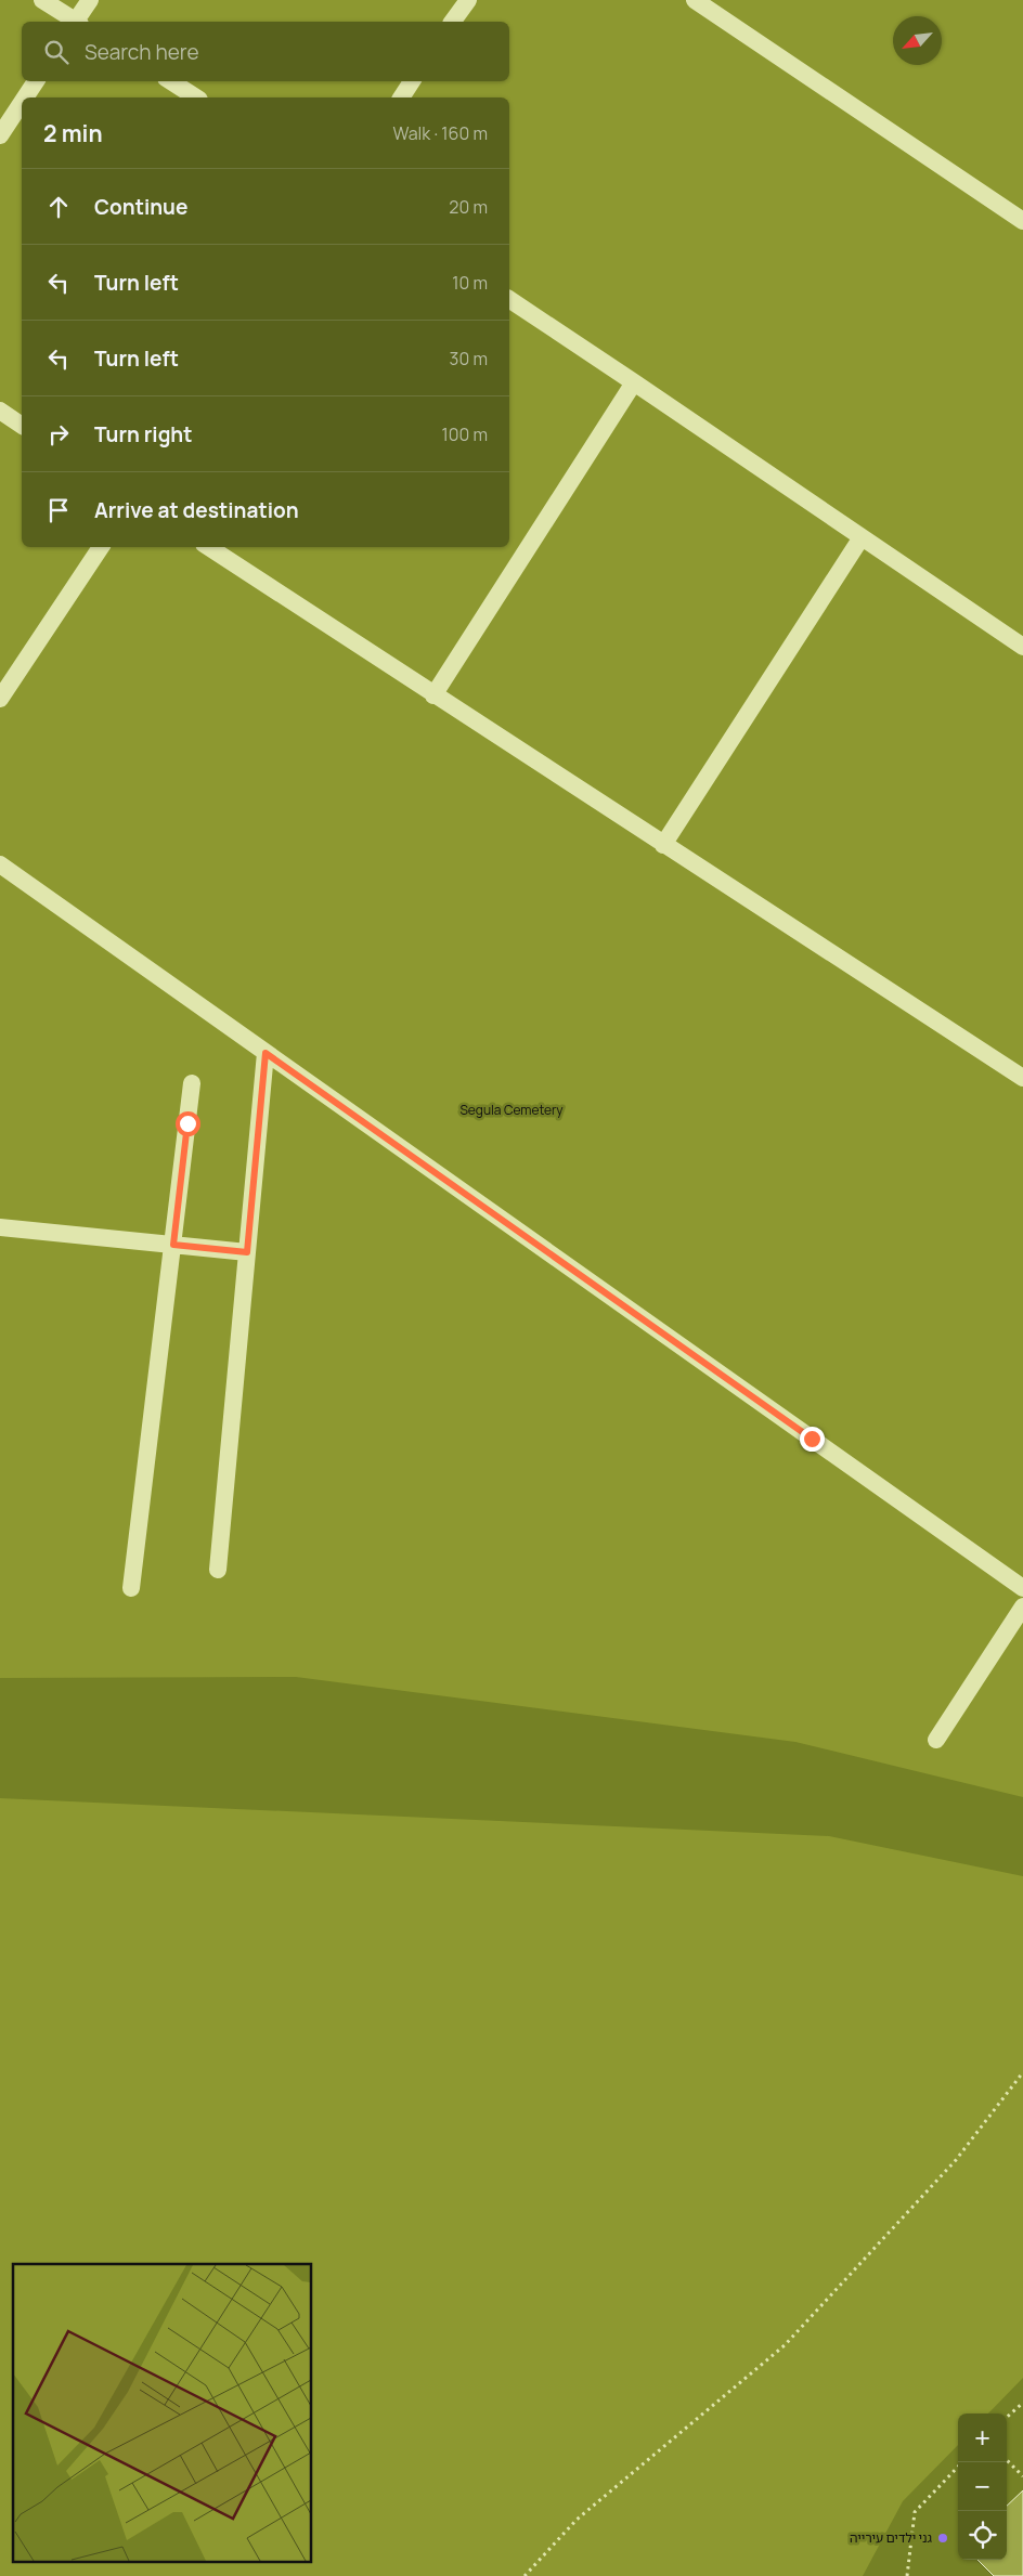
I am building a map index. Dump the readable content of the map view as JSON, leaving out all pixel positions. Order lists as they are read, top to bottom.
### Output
{
  "parks": ["Segula Cemetery"],
  "places": ["גני ילדים עירייה"],
  "north": "bottom left",
  "page": {
    "search": "Search here",
    "heading": ["2 min", "Walk · 160 m"],
    "list": [
      ["Continue", "20 m"],
      ["Turn left", "10 m"],
      ["Turn left", "30 m"],
      ["Turn right", "100 m"],
      "Arrive at destination"
    ],
    "map_buttons": ["+", "−"]
  }
}
